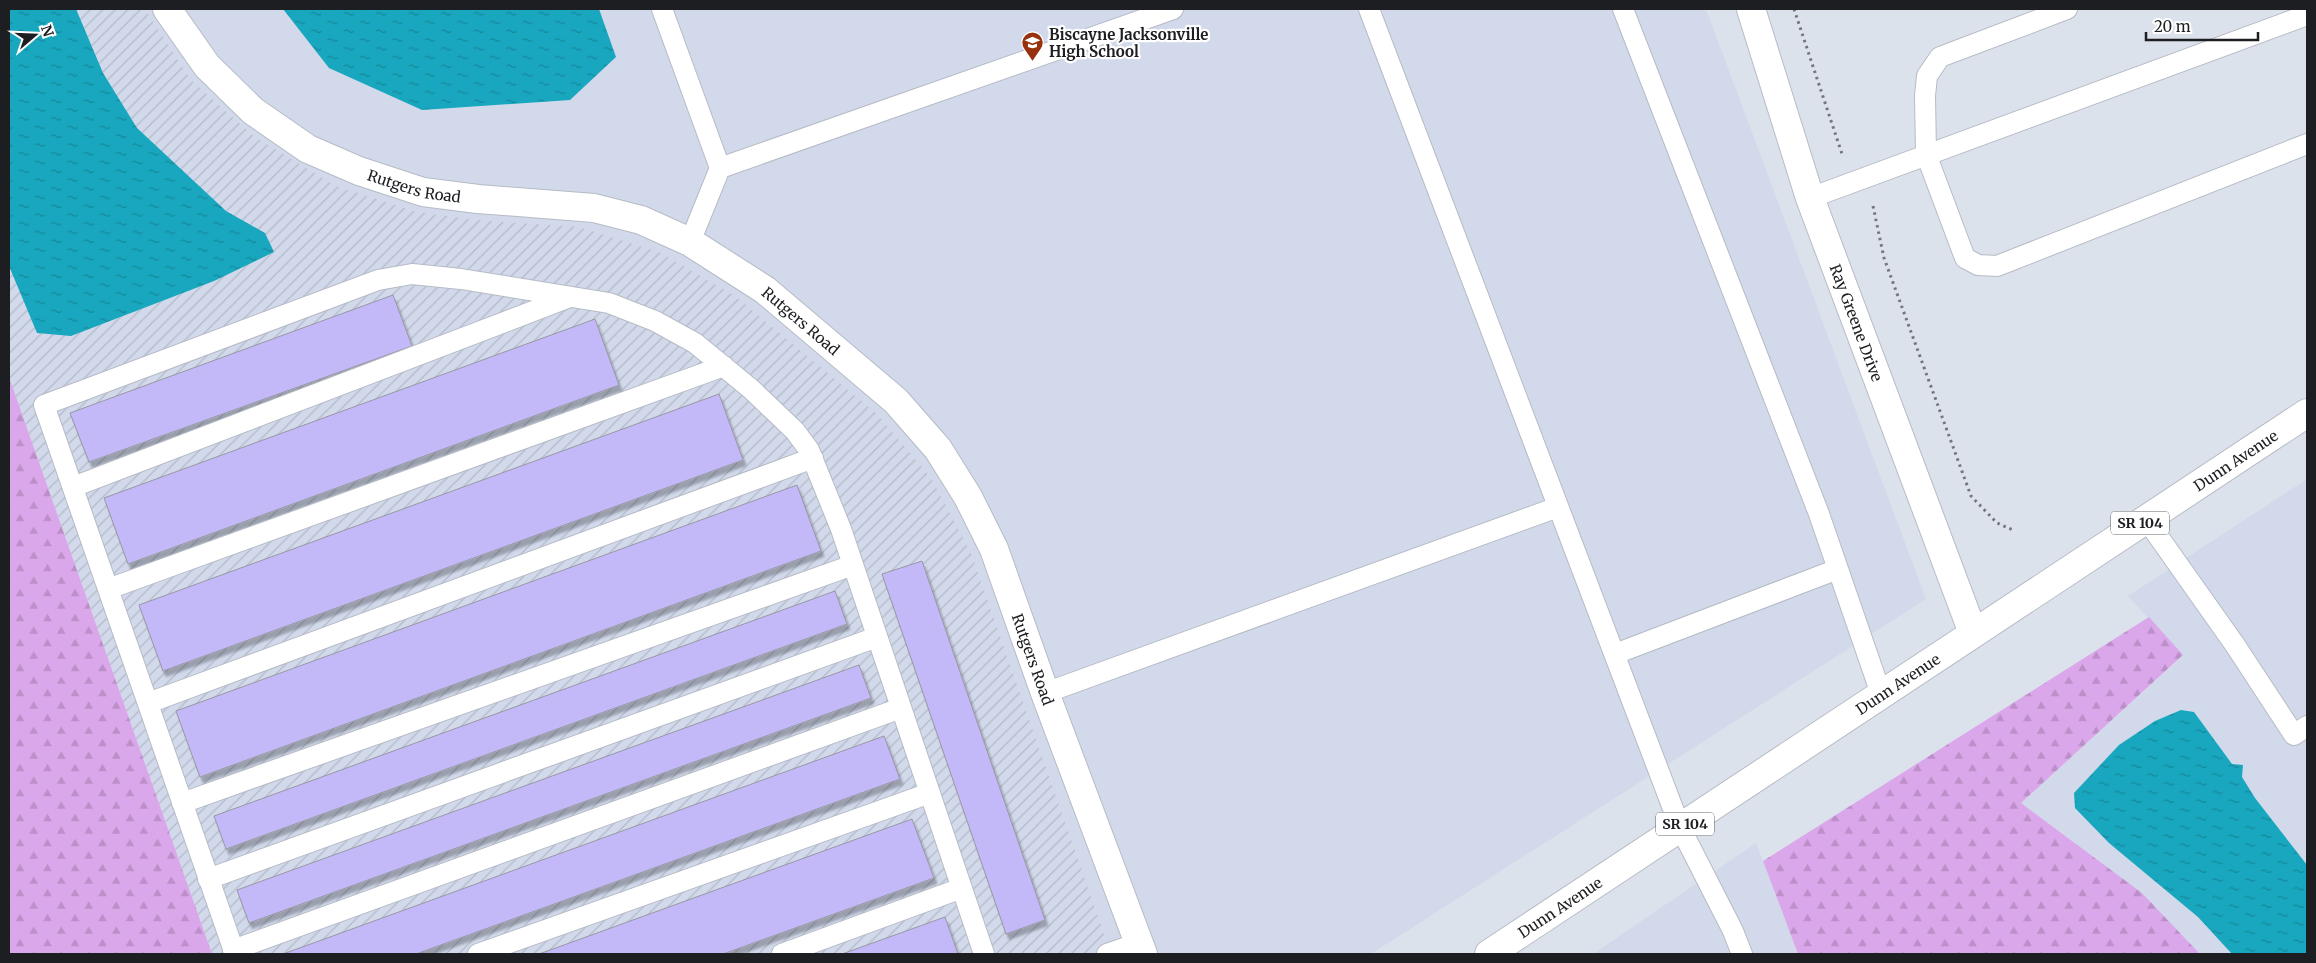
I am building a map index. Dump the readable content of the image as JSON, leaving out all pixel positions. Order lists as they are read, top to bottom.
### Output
{
  "streets": {
    "street": [
      "Rutgers Road",
      "Ray Greene Drive",
      "Dunn Avenue",
      "SR 104"
    ]
  },
  "crossings": [
    ["Ray Greene Drive", "Dunn Avenue"]
  ],
  "places": {
    "school or university": ["Biscayne Jacksonville High School"]
  },
  "scale_bar": "20 m",
  "north": "right"
}
